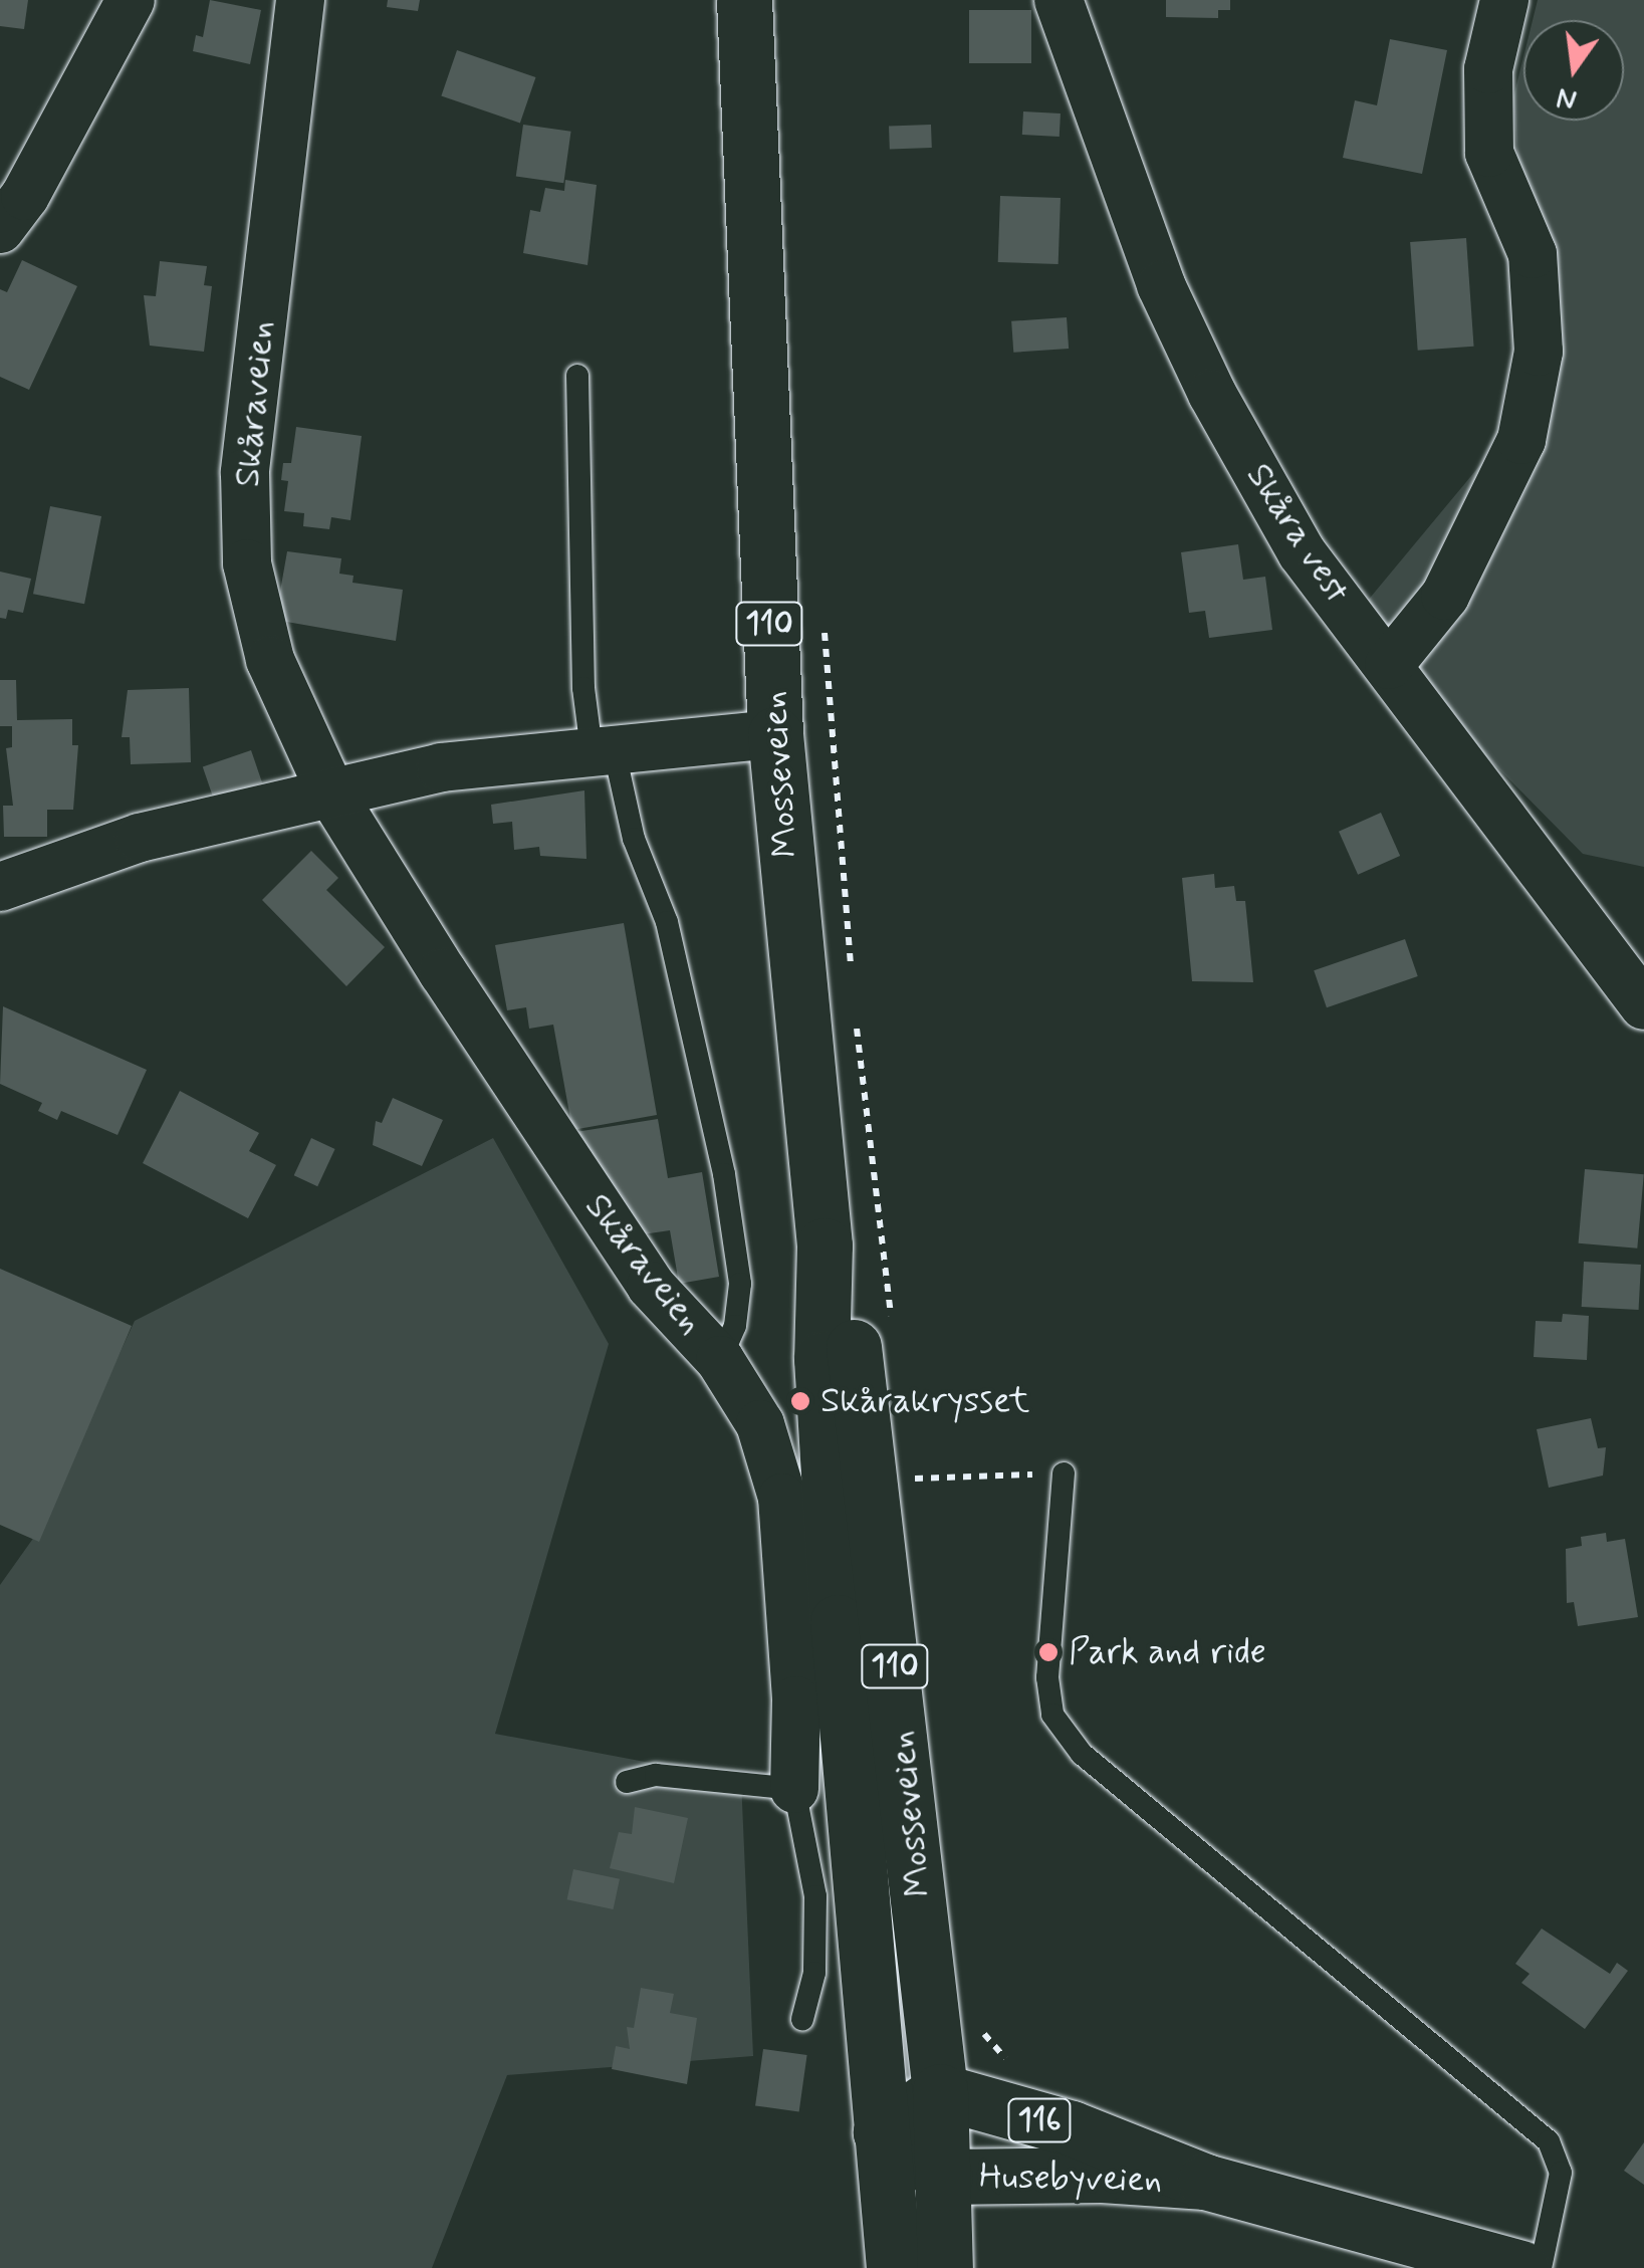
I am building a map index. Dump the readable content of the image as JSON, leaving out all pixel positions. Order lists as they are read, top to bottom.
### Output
{
  "streets": {
    "main road": [
      "110",
      "Mosseveien",
      "116",
      "Husebyveien"
    ],
    "street": ["Skåraveien", "Skåra vest"]
  },
  "crossings": [
    ["Mosseveien", "Husebyveien"]
  ],
  "places": ["Skårakrysset", "Park and ride"],
  "north": "bottom"
}
